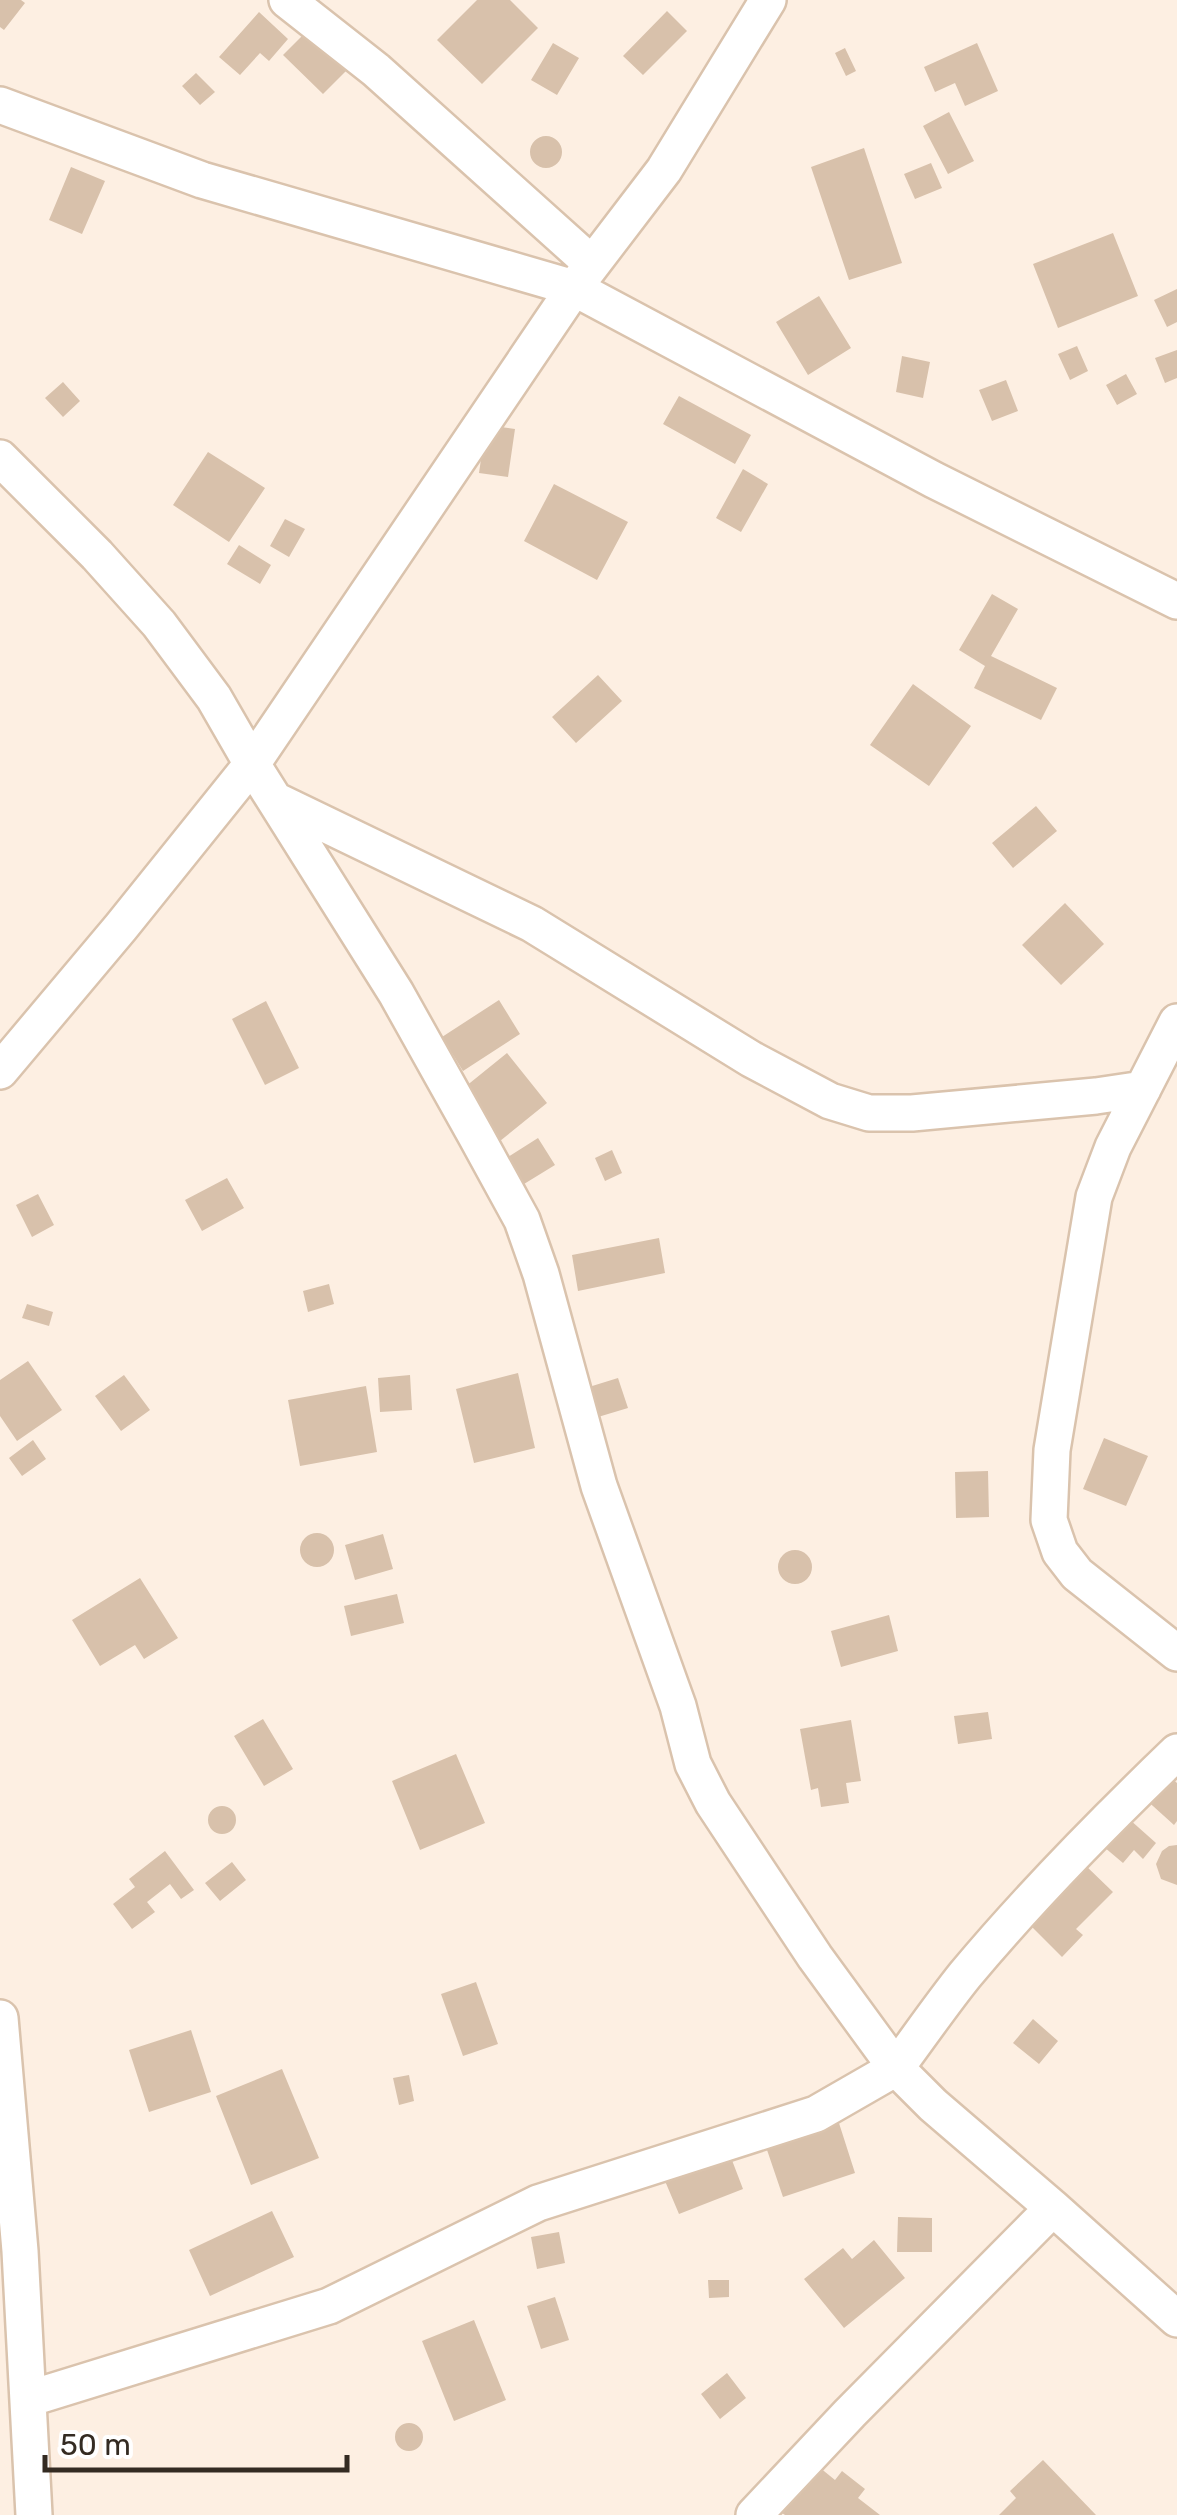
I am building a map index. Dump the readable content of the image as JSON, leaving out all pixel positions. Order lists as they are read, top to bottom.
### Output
{
  "scale_bar": "50 m"
}
